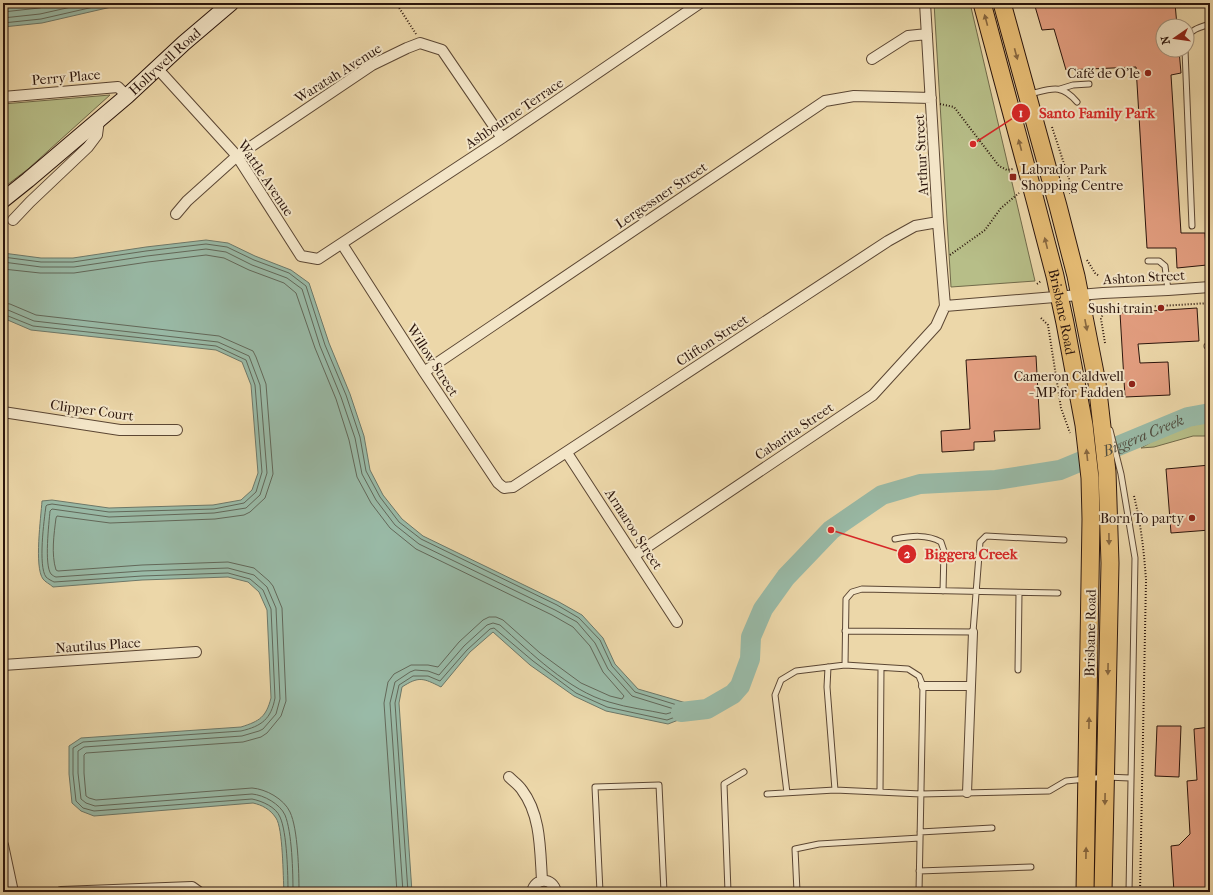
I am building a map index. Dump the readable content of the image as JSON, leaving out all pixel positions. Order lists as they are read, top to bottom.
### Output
{
  "streets": {
    "highway": ["Brisbane Road"],
    "main road": ["Hollywell Road"],
    "street": [
      "Waratah Avenue",
      "Perry Place",
      "Ashbourne Terrace",
      "Arthur Street",
      "Wattle Avenue",
      "Lergessner Street",
      "Ashton Street",
      "Clifton Street",
      "Willow Street",
      "Clipper Court",
      "Cabarita Street",
      "Armaroo Street",
      "Nautilus Place"
    ]
  },
  "crossings": [
    ["Hollywell Road", "Perry Place"],
    ["Hollywell Road", "Wattle Avenue"],
    ["Waratah Avenue", "Ashbourne Terrace"],
    ["Waratah Avenue", "Wattle Avenue"],
    ["Ashbourne Terrace", "Wattle Avenue"],
    ["Ashbourne Terrace", "Willow Street"],
    ["Arthur Street", "Lergessner Street"],
    ["Arthur Street", "Ashton Street"],
    ["Arthur Street", "Clifton Street"],
    ["Arthur Street", "Cabarita Street"],
    ["Wattle Avenue", "Willow Street"],
    ["Lergessner Street", "Willow Street"],
    ["Ashton Street", "Brisbane Road"],
    ["Ashton Street", "Cabarita Street"],
    ["Clifton Street", "Willow Street"],
    ["Clifton Street", "Armaroo Street"],
    ["Cabarita Street", "Armaroo Street"]
  ],
  "water": ["Biggera Creek"],
  "places": {
    "other": [
      "Café de O'le",
      "Santo Family Park",
      "Sushi train",
      "Cameron Caldwell - MP for Fadden",
      "Born To party",
      "Biggera Creek"
    ],
    "transit": ["Labrador Park Shopping Centre"]
  },
  "north": "left"
}
